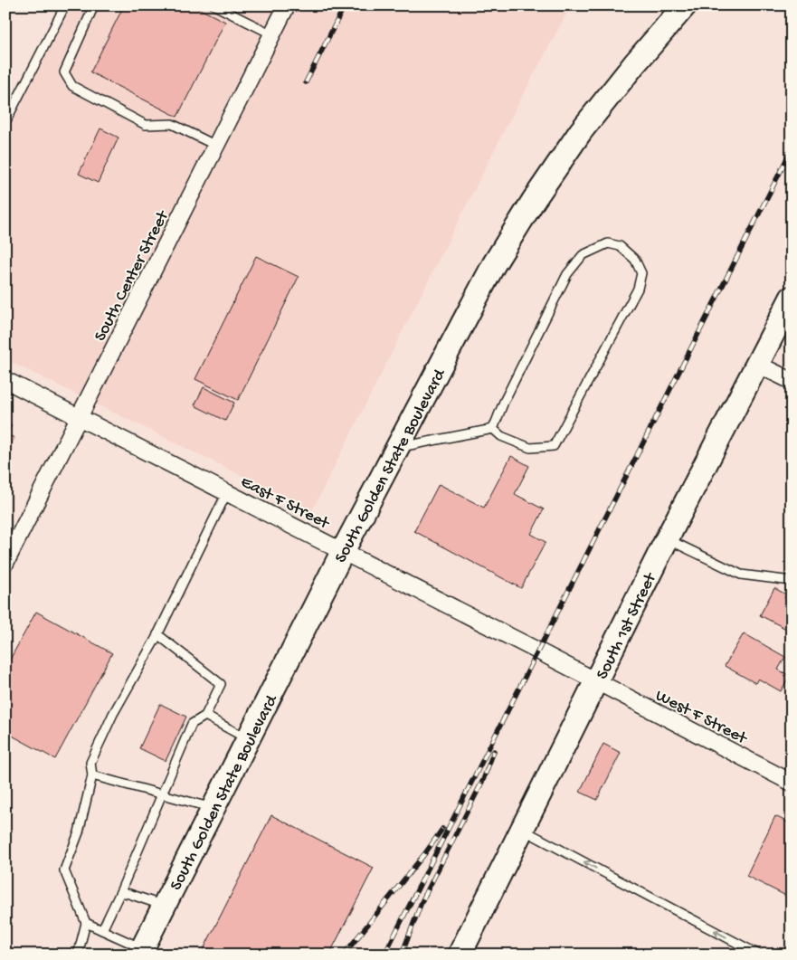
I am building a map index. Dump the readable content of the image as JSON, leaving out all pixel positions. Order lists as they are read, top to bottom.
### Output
{
  "streets": {
    "main road": ["South Golden State Boulevard", "South 1st Street"],
    "street": ["South Center Street", "East F Street", "West F Street"]
  },
  "crossings": [
    ["South Center Street", "East F Street"],
    ["South Golden State Boulevard", "East F Street"],
    ["East F Street", "South 1st Street"],
    ["East F Street", "West F Street"],
    ["South 1st Street", "West F Street"]
  ]
}
